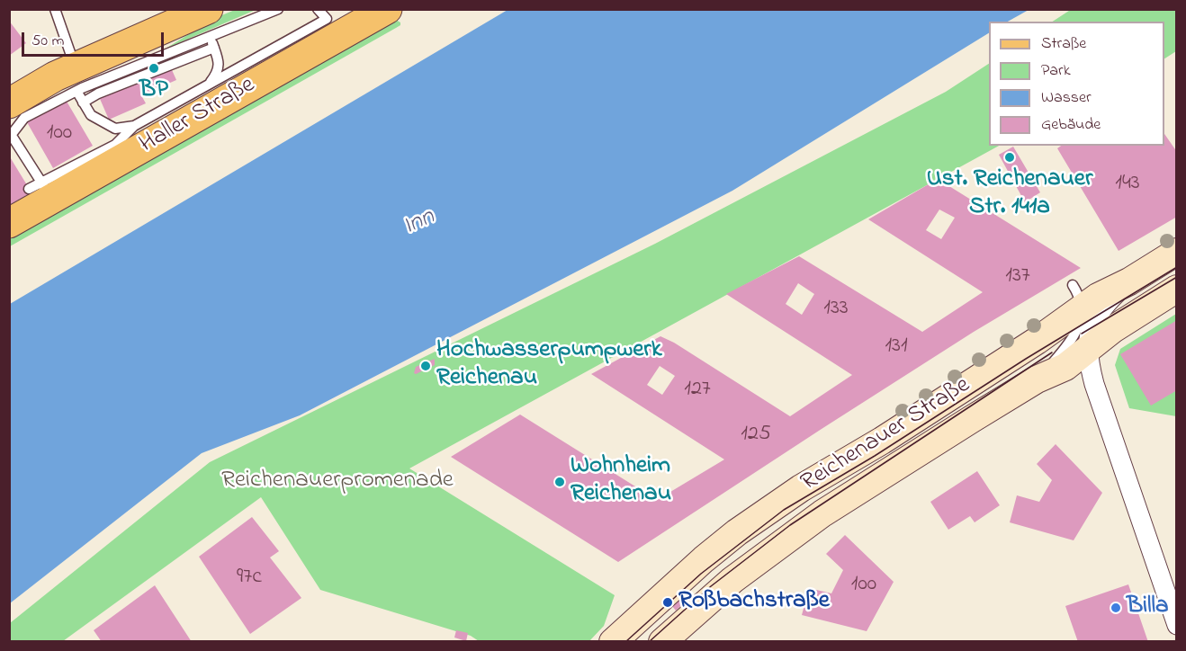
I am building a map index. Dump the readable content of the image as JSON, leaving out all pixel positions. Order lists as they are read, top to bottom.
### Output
{
  "streets": {
    "main road": ["Haller Straße"],
    "street": ["Reichenauer Straße"]
  },
  "water": ["Inn"],
  "parks": ["Reichenauerpromenade"],
  "places": [
    "BP",
    "Ust. Reichenauer Str. 141a",
    "Hochwasserpumpwerk Reichenau",
    "Wohnheim Reichenau",
    "Roßbachstraße",
    "Billa"
  ],
  "house_numbers": [
    "100",
    "143",
    "137",
    "133",
    "131",
    "127",
    "125",
    "97c",
    "100"
  ],
  "legend": [
    "Straße",
    "Park",
    "Wasser",
    "Gebäude"
  ],
  "scale_bar": "50 m"
}
